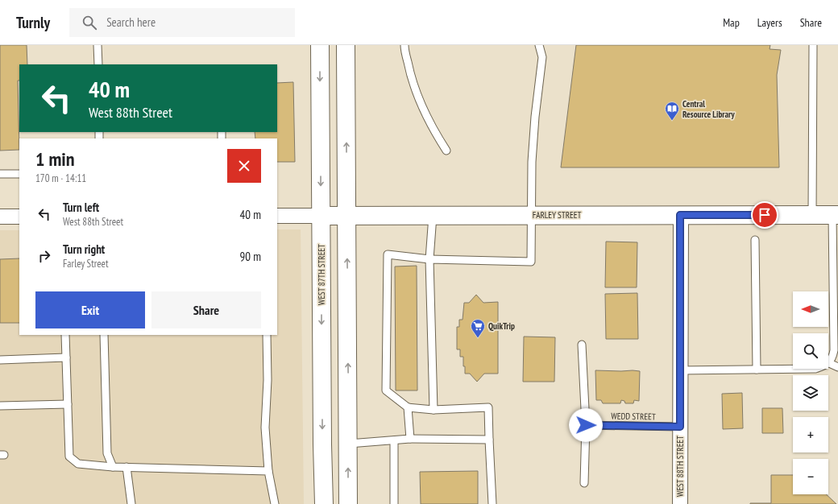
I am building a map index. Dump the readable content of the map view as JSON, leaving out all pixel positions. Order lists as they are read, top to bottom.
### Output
{
  "streets": {
    "main road": ["FARLEY STREET", "WEST 87TH STREET"],
    "street": ["WEST 88TH STREET"],
    "lane": ["WEDD STREET"]
  },
  "crossings": [
    ["FARLEY STREET", "WEST 87TH STREET"],
    ["FARLEY STREET", "WEST 88TH STREET"],
    ["WEDD STREET", "WEST 88TH STREET"]
  ],
  "places": {
    "library": ["Central Resource Library"],
    "supermarket": ["QuikTrip"]
  },
  "north": "left",
  "page": {
    "header": "Turnly",
    "search": "Search here",
    "nav": ["Map", "Layers", "Share"],
    "turn": ["40 m", "West 88th Street"],
    "heading": ["1 min", "170 m · 14:11"],
    "list": [
      {
        "name": "Turn left",
        "note": "West 88th Street",
        "value": "40 m"
      },
      {
        "name": "Turn right",
        "note": "Farley Street",
        "value": "90 m"
      }
    ],
    "buttons": ["Exit", "Share"],
    "map_buttons": ["+", "−"]
  }
}
